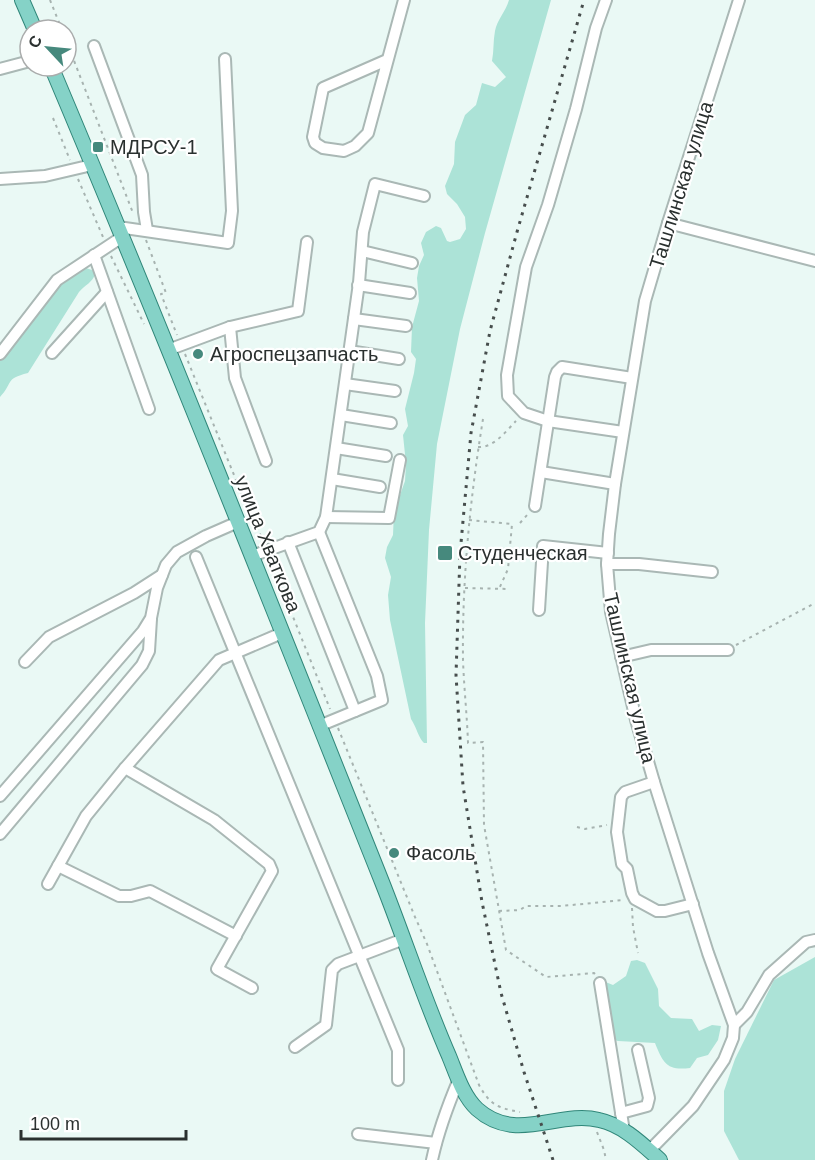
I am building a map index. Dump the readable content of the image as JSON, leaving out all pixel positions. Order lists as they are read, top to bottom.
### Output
{
  "streets": {
    "main road": ["улица Хваткова"],
    "street": ["Ташлинская улица"]
  },
  "places": {
    "transit": ["МДРСУ-1", "Студенческая"],
    "other": ["Агроспецзапчасть", "Фасоль"]
  },
  "scale_bar": "100 m",
  "north": "top left"
}
